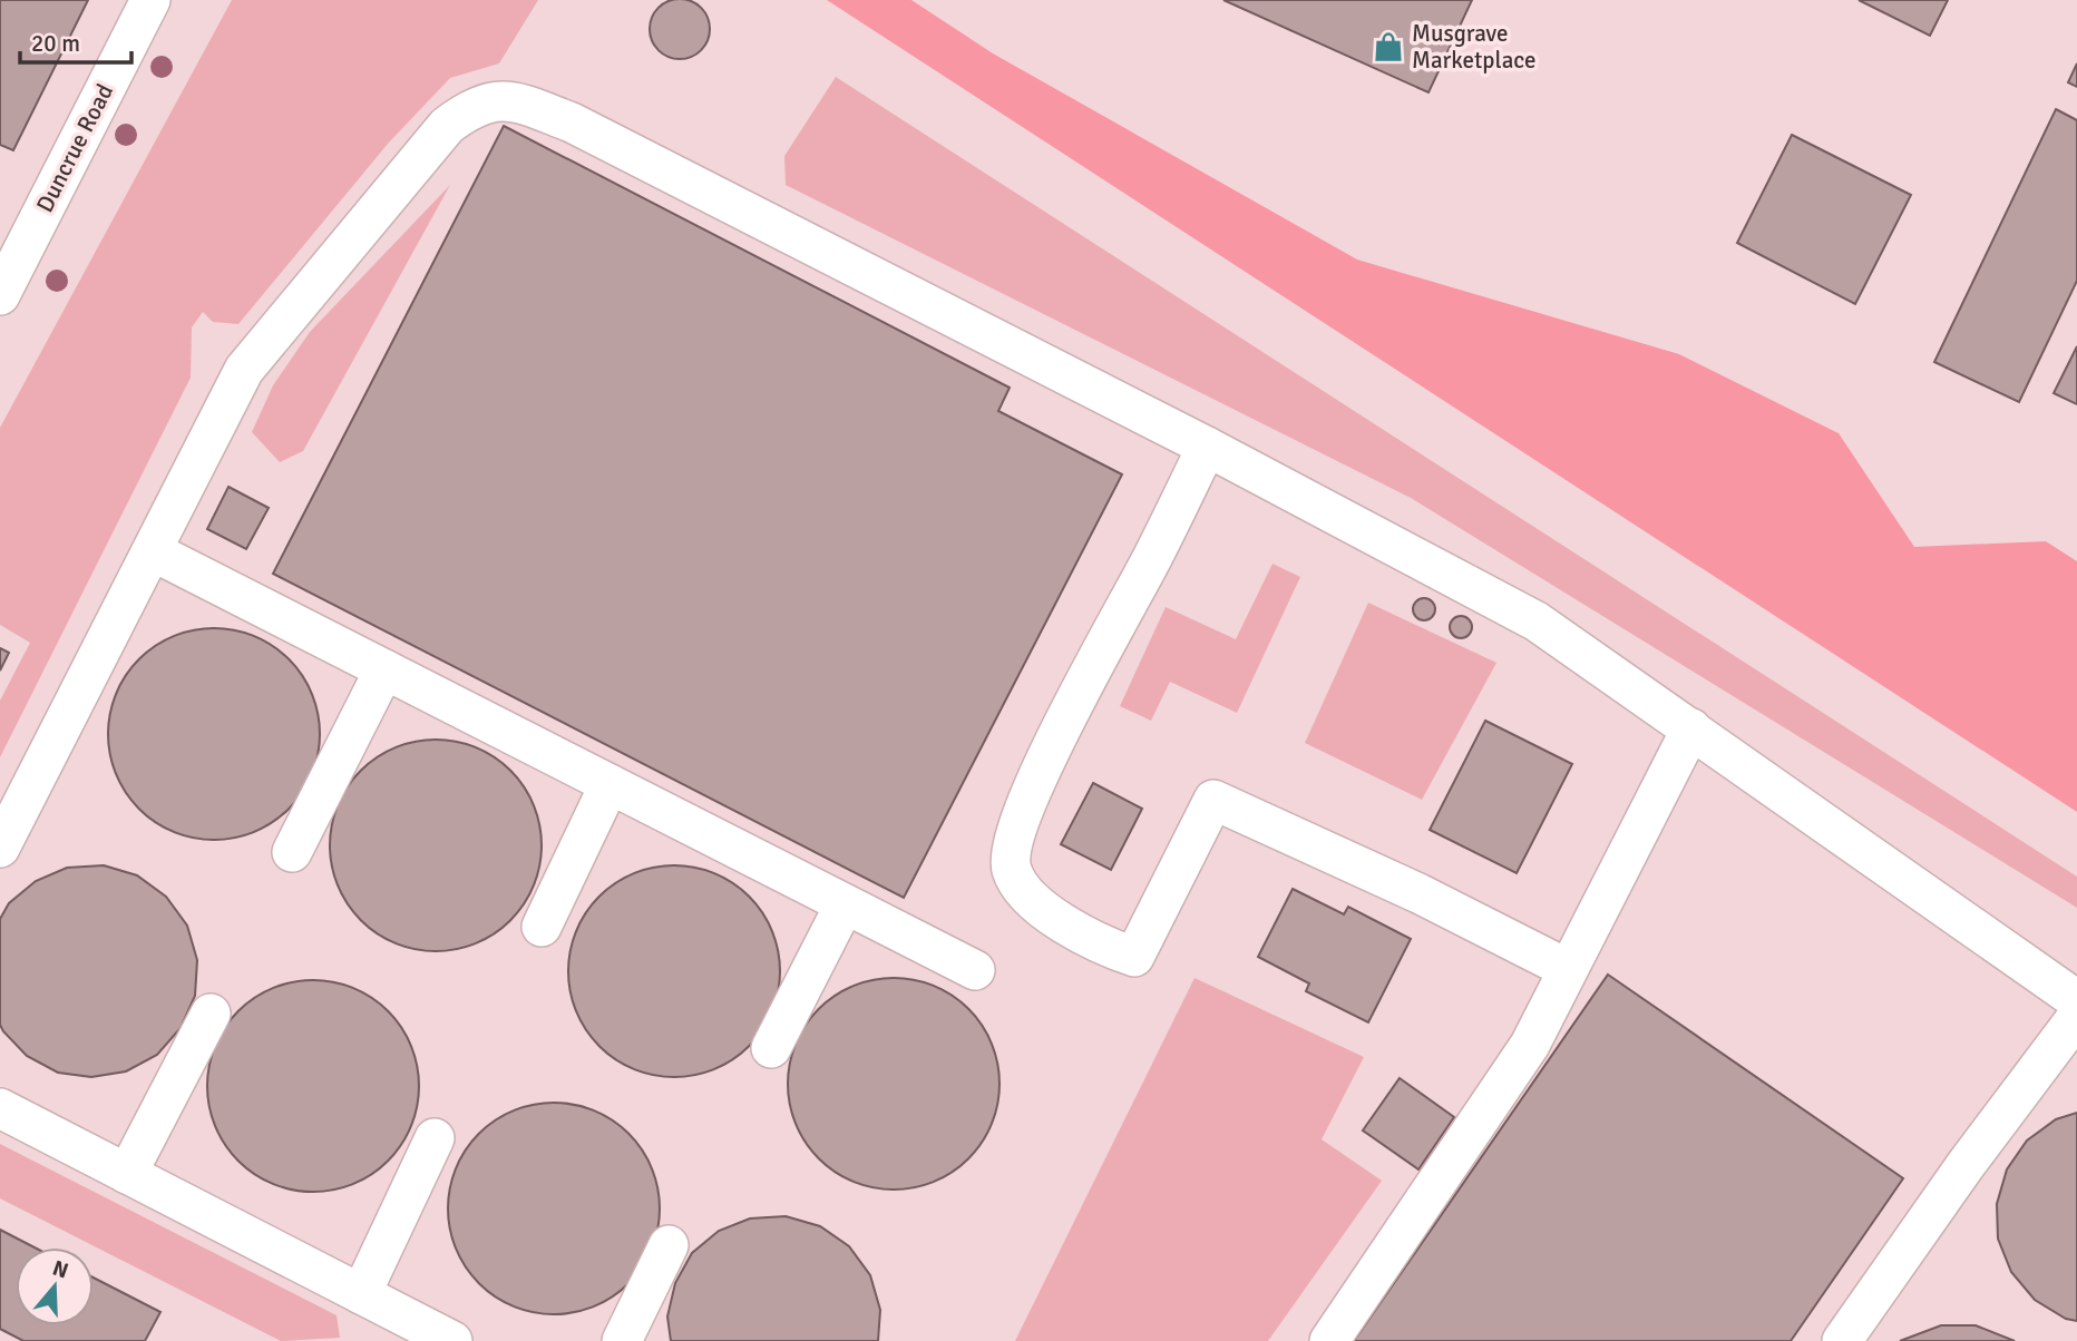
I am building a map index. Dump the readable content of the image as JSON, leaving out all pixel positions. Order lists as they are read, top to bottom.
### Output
{
  "streets": {
    "street": ["Duncrue Road"]
  },
  "places": {
    "shop": ["Musgrave Marketplace"]
  },
  "scale_bar": "20 m",
  "north": "top"
}
